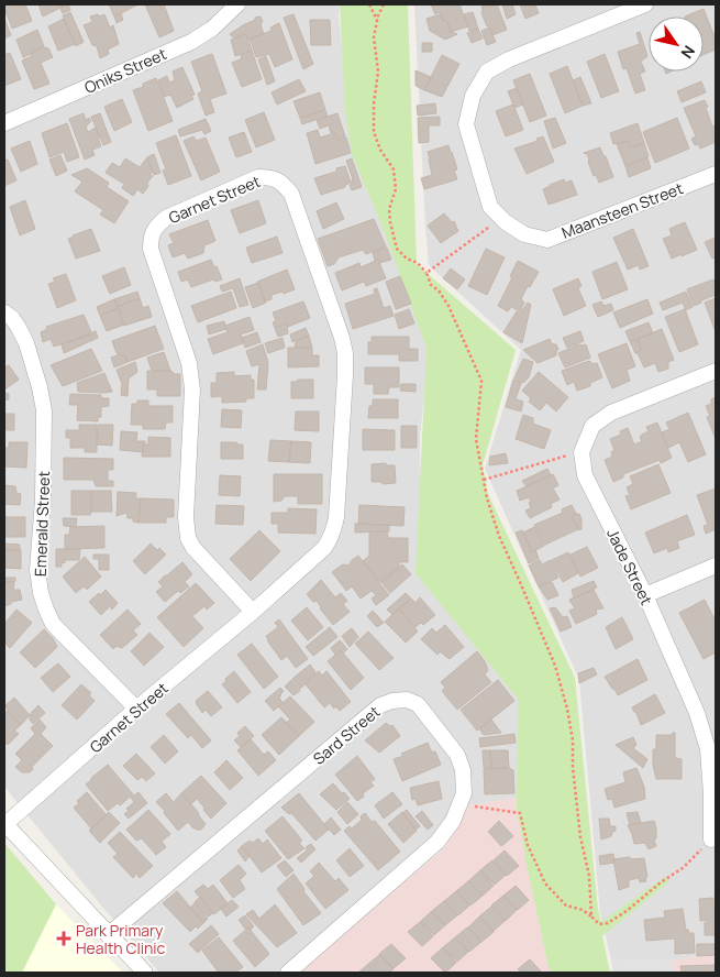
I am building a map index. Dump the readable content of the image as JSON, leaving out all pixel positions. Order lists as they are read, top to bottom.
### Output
{
  "streets": {
    "street": [
      "Oniks Street",
      "Garnet Street",
      "Maansteen Street",
      "Emerald Street",
      "Jade Street",
      "Sard Street"
    ]
  },
  "crossings": [
    ["Garnet Street", "Emerald Street"]
  ],
  "places": {
    "health": ["Park Primary Health Clinic"]
  },
  "north": "bottom right"
}
